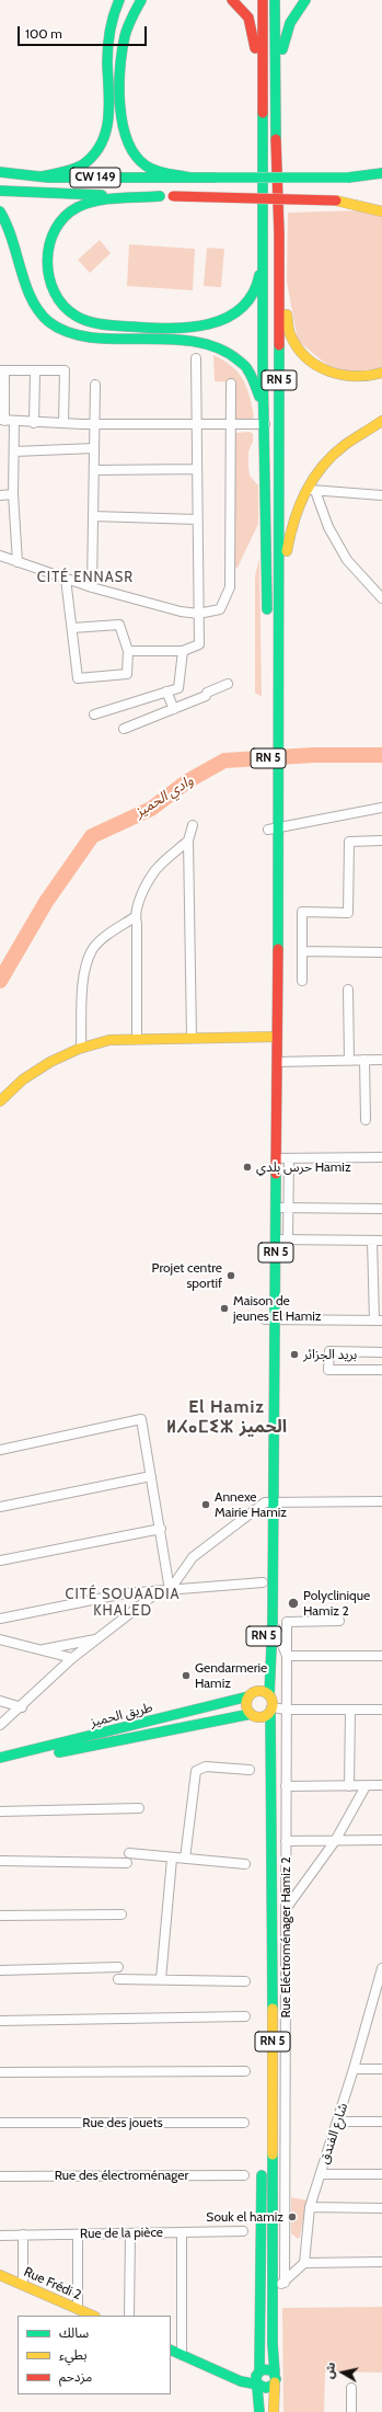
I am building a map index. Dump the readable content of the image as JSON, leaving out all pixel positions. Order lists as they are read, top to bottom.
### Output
{
  "streets": {
    "main road": [
      "CW 149",
      "RN 5",
      "طريق الحميز",
      "Rue Frédi 2"
    ],
    "street": [
      "Rue Eléctroménager Hamiz 2",
      "Rue des jouets",
      "شارع الفندق",
      "Rue des électroménager",
      "Rue de la pièce"
    ]
  },
  "crossings": [
    ["RN 5", "طريق الحميز"],
    ["RN 5", "Rue Eléctroménager Hamiz 2"]
  ],
  "districts": ["CITÉ ENNASR", "El Hamiz ⵍⵃⴰⵎⵉⵣ الحميز", "CITÉ SOUAADIA KHALED"],
  "water": ["وادي الحميز"],
  "places": [
    "حرس بلدي Hamiz",
    "Projet centre sportif",
    "Maison de jeunes El Hamiz",
    "بريد الجزائر",
    "Annexe Mairie Hamiz",
    "Polyclinique Hamiz 2",
    "Gendarmerie Hamiz",
    "Souk el hamiz"
  ],
  "legend": ["سالك", "بطيء", "مزدحم"],
  "scale_bar": "100 m",
  "north": "left"
}
